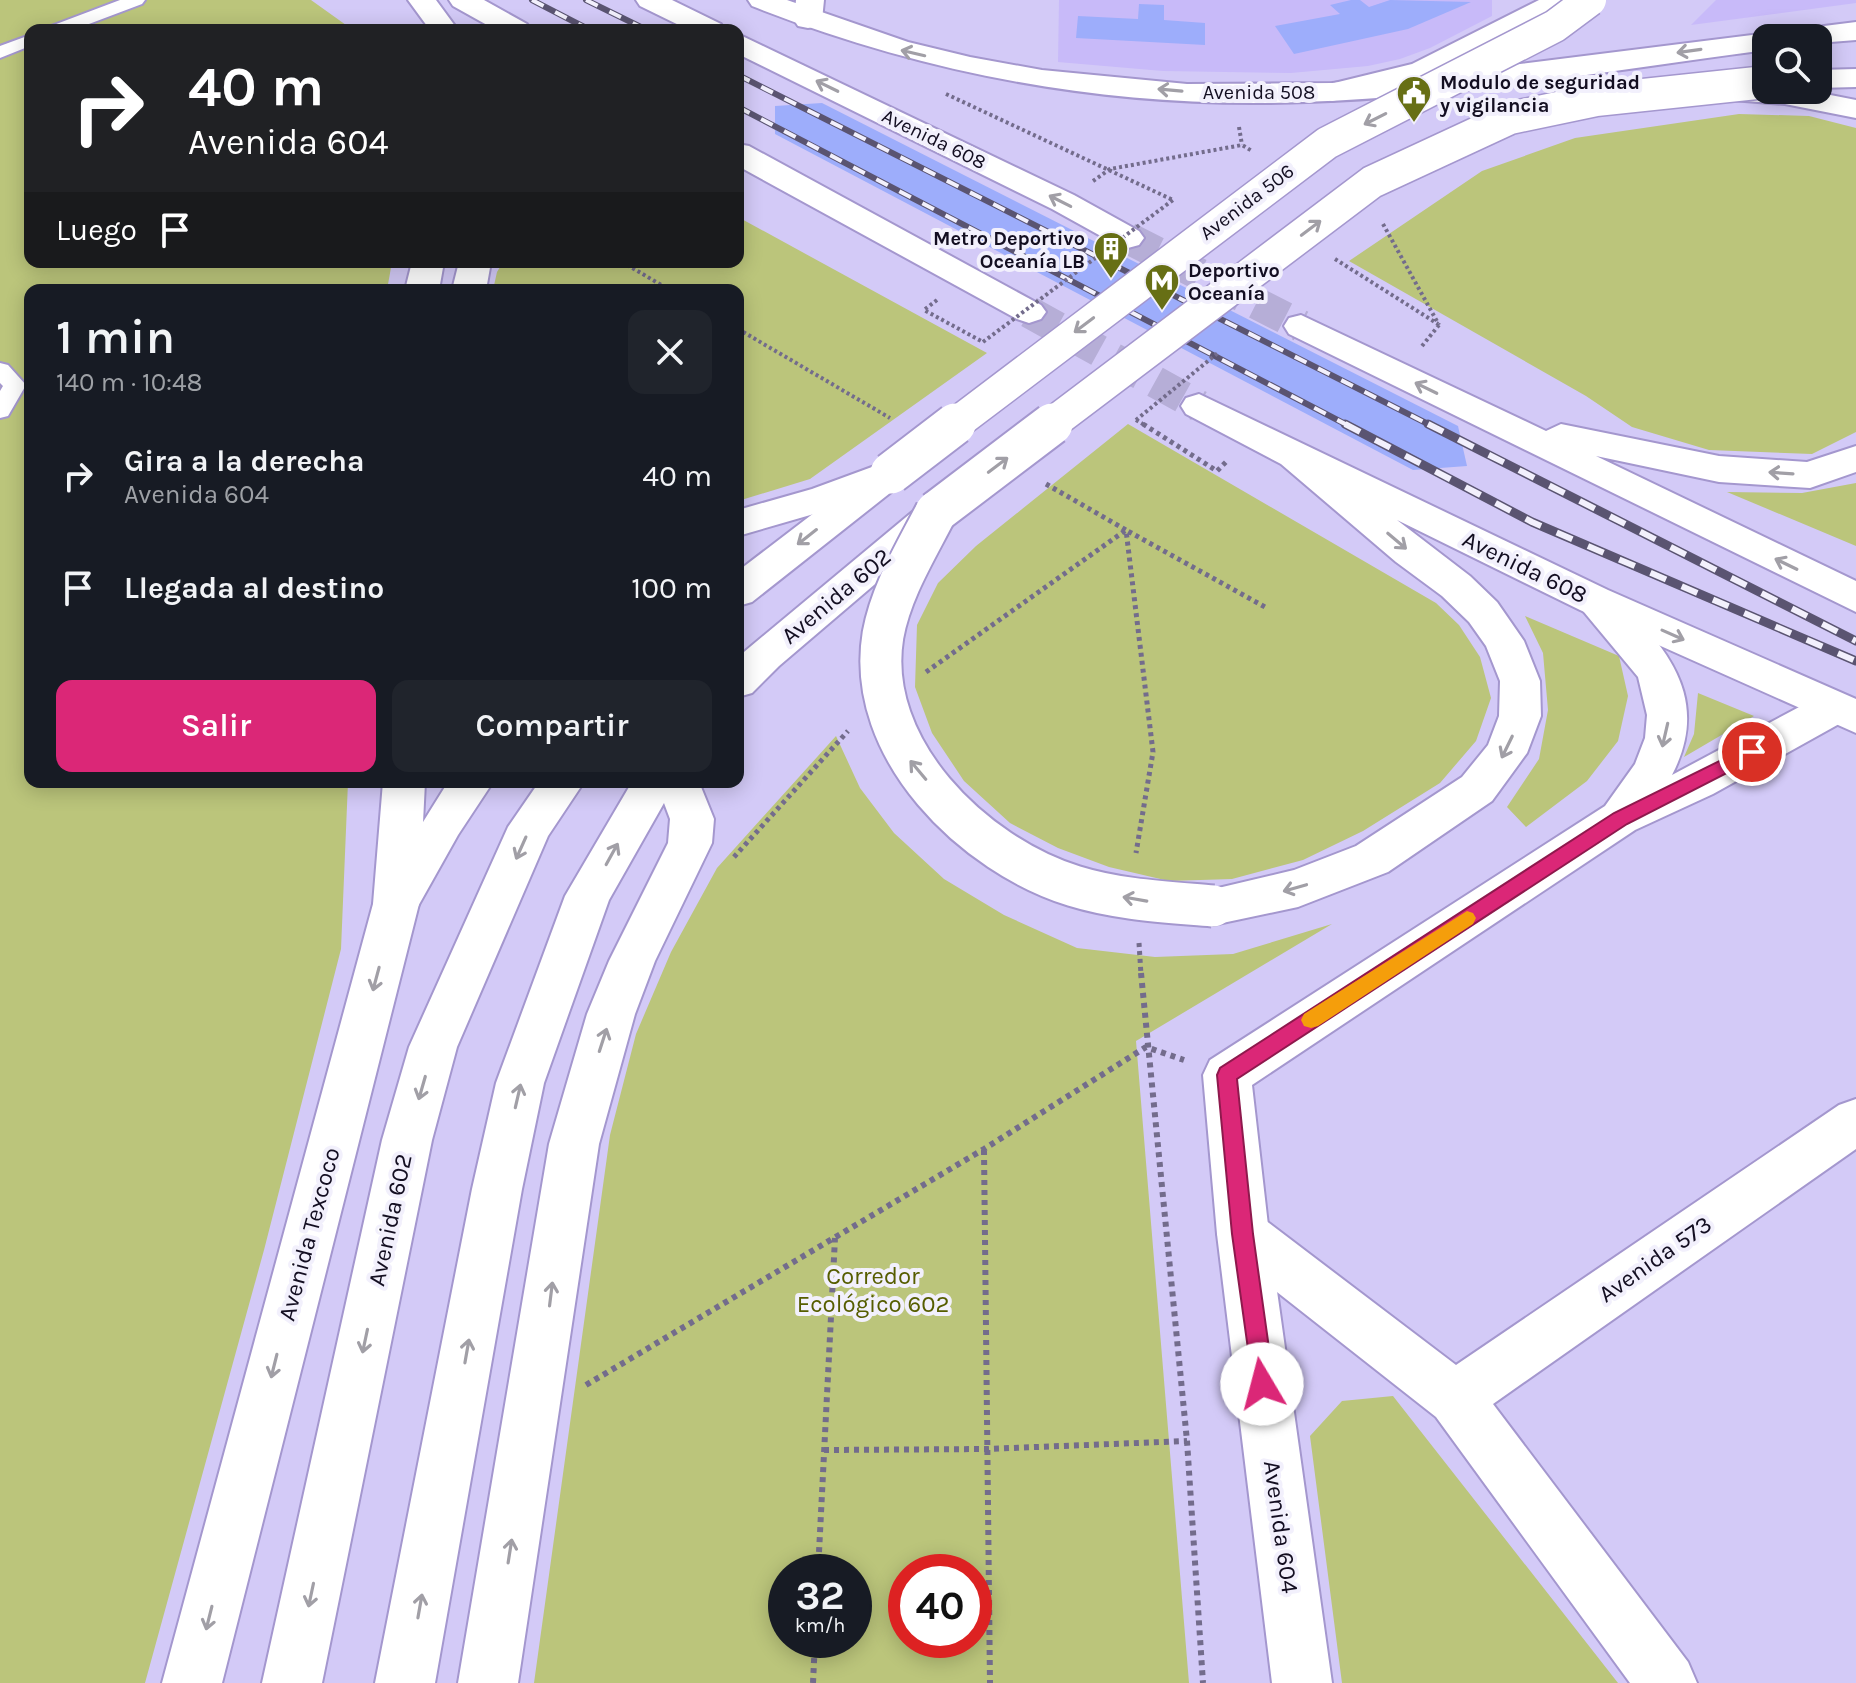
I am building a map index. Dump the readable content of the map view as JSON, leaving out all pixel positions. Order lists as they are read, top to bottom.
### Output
{
  "streets": {
    "main road": [
      "Avenida 508",
      "Avenida 608",
      "Avenida 506",
      "Avenida 602",
      "Avenida Texcoco",
      "Avenida 573",
      "Avenida 604"
    ]
  },
  "crossings": [
    ["Avenida 608", "Avenida 604"]
  ],
  "parks": ["Corredor Ecológico 602"],
  "places": {
    "public building": ["Modulo de seguridad y vigilancia"],
    "building": ["Metro Deportivo Oceanía LB"],
    "metro station": ["Deportivo Oceanía"]
  },
  "page": {
    "turn": ["40 m", "Avenida 604"],
    "then": "Luego",
    "heading": ["1 min", "140 m · 10:48"],
    "list": [
      {
        "name": "Gira a la derecha",
        "note": "Avenida 604",
        "value": "40 m"
      },
      {
        "name": "Llegada al destino",
        "value": "100 m"
      }
    ],
    "buttons": ["Salir", "Compartir"],
    "speed": "32 km/h",
    "limit": "40"
  }
}
